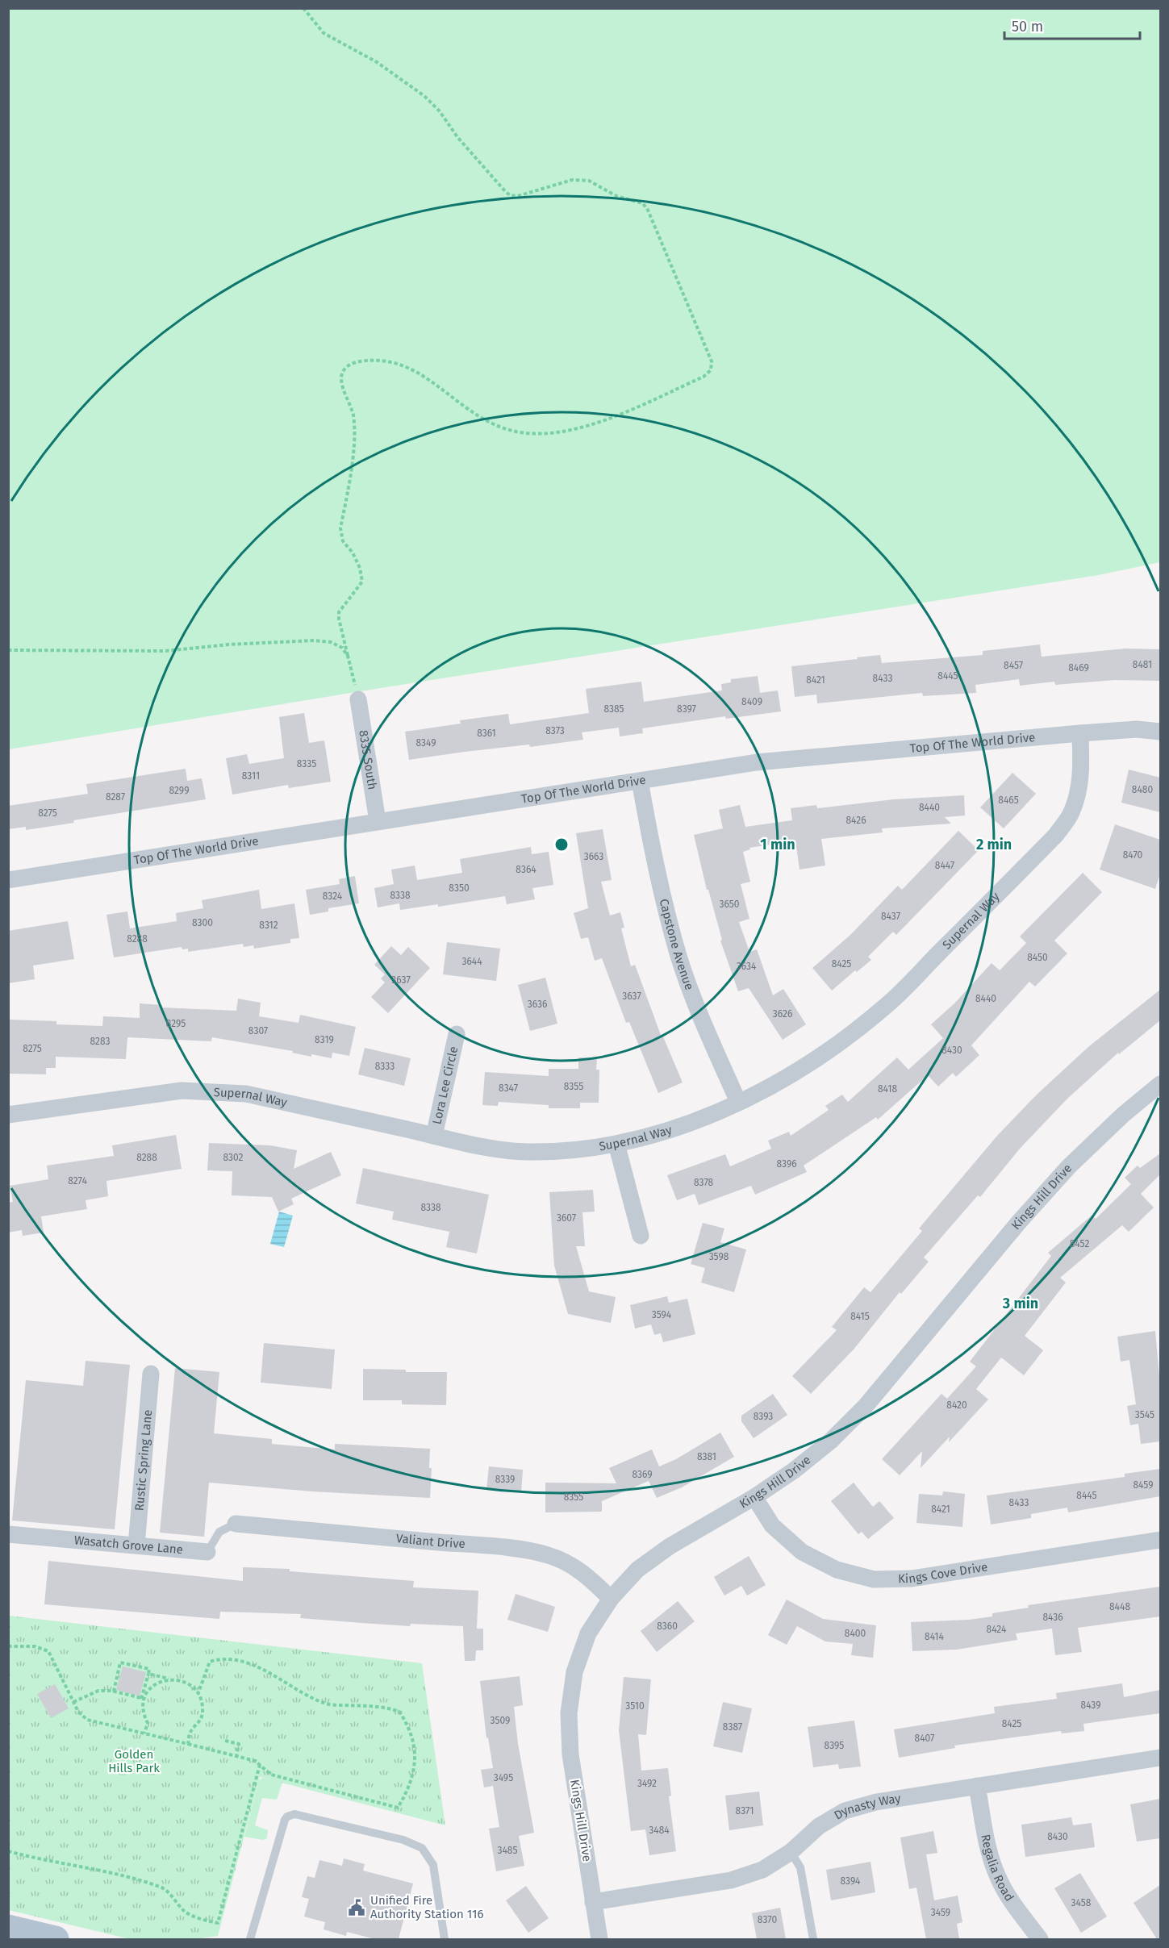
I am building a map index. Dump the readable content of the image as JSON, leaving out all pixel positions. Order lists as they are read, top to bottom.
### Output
{
  "streets": {
    "street": [
      "Top Of The World Drive",
      "8335 South",
      "Supernal Way",
      "Capstone Avenue",
      "Lora Lee Circle",
      "Kings Hill Drive",
      "Rustic Spring Lane",
      "Valiant Drive",
      "Wasatch Grove Lane",
      "Kings Cove Drive",
      "Dynasty Way",
      "Regalia Road"
    ]
  },
  "crossings": [
    ["Top Of The World Drive", "8335 South"],
    ["Top Of The World Drive", "Supernal Way"],
    ["Top Of The World Drive", "Capstone Avenue"],
    ["Supernal Way", "Capstone Avenue"],
    ["Supernal Way", "Lora Lee Circle"],
    ["Kings Hill Drive", "Valiant Drive"],
    ["Kings Hill Drive", "Kings Cove Drive"],
    ["Kings Hill Drive", "Dynasty Way"],
    ["Rustic Spring Lane", "Wasatch Grove Lane"],
    ["Valiant Drive", "Wasatch Grove Lane"],
    ["Dynasty Way", "Regalia Road"]
  ],
  "parks": ["Golden Hills Park"],
  "places": {
    "public building": ["Unified Fire Authority Station 116"]
  },
  "house_numbers": [
    "8481",
    "8457",
    "8469",
    "8445",
    "8433",
    "8421",
    "8409",
    "8385",
    "8397",
    "8373",
    "8361",
    "8349",
    "8335",
    "8311",
    "8480",
    "8299",
    "8287",
    "8465",
    "8440",
    "8275",
    "8426",
    "8470",
    "3663",
    "8447",
    "8364",
    "8350",
    "8338",
    "8324",
    "3650",
    "8437",
    "8300",
    "8312",
    "8288",
    "8450",
    "3644",
    "8425",
    "3634",
    "3637",
    "3637",
    "8440",
    "3636",
    "3626",
    "8295",
    "8307",
    "8319",
    "8283",
    "8275",
    "8430",
    "8333",
    "8355",
    "8347",
    "8418",
    "8288",
    "8302",
    "8396",
    "8274",
    "8378",
    "8338",
    "3607",
    "8452",
    "3598",
    "3594",
    "8415",
    "8420",
    "3545",
    "8393",
    "8381",
    "8369",
    "8339",
    "8459",
    "8445",
    "8355",
    "8433",
    "8421",
    "8448",
    "8436",
    "8360",
    "8424",
    "8400",
    "8414",
    "8439",
    "3510",
    "3509",
    "8425",
    "8387",
    "8407",
    "8395",
    "3495",
    "3492",
    "8371",
    "3484",
    "8430",
    "3485",
    "8394",
    "3458",
    "3459",
    "8370"
  ],
  "scale_bar": "50 m",
  "rings": ["1 min", "2 min", "3 min"]
}
